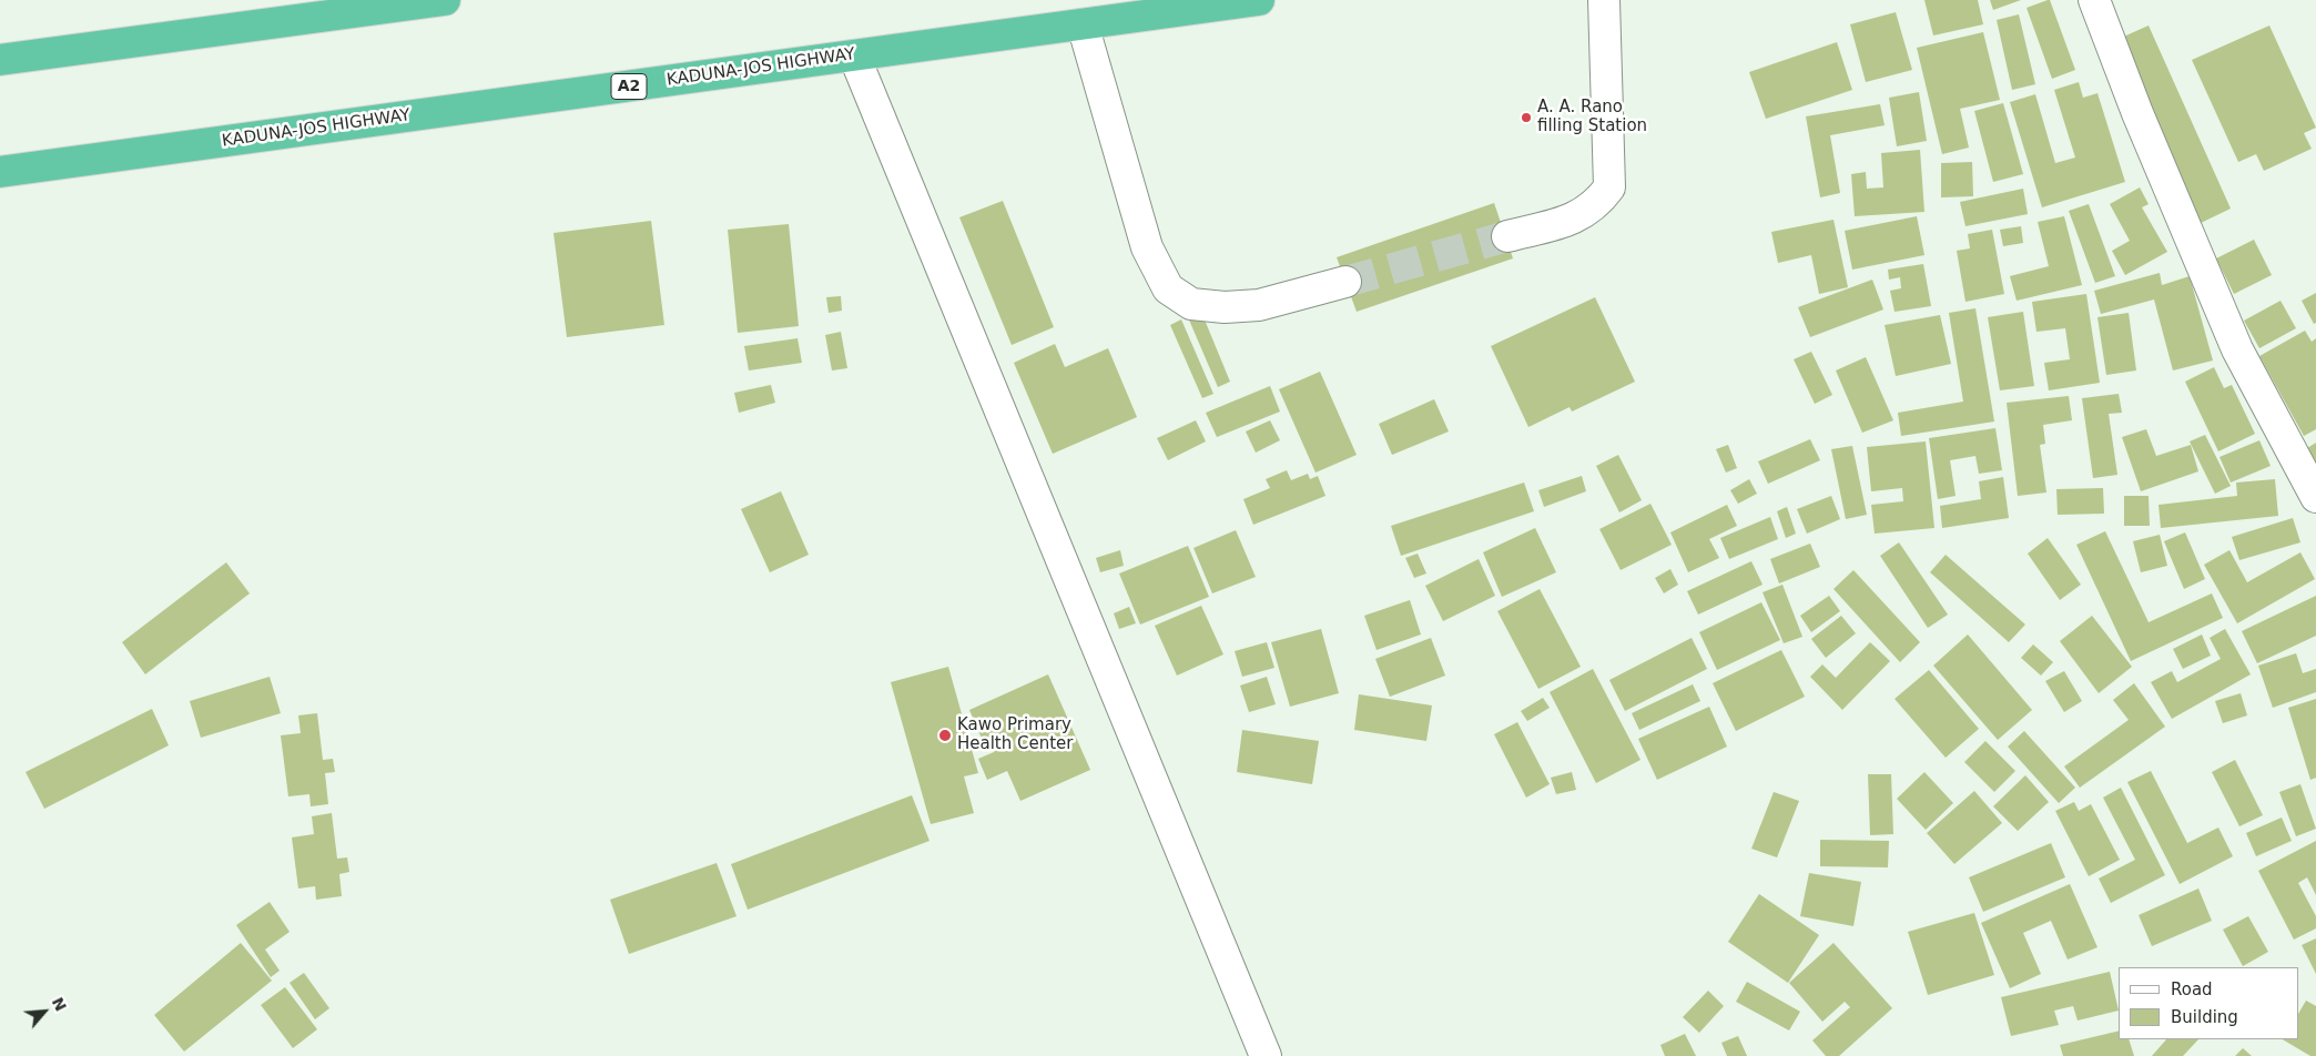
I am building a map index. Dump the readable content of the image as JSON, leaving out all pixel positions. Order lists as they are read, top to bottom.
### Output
{
  "streets": {
    "highway": ["KADUNA-JOS HIGHWAY", "A2"]
  },
  "places": ["A. A. Rano filling Station", "Kawo Primary Health Center"],
  "legend": ["Road", "Building"],
  "north": "top right"
}
